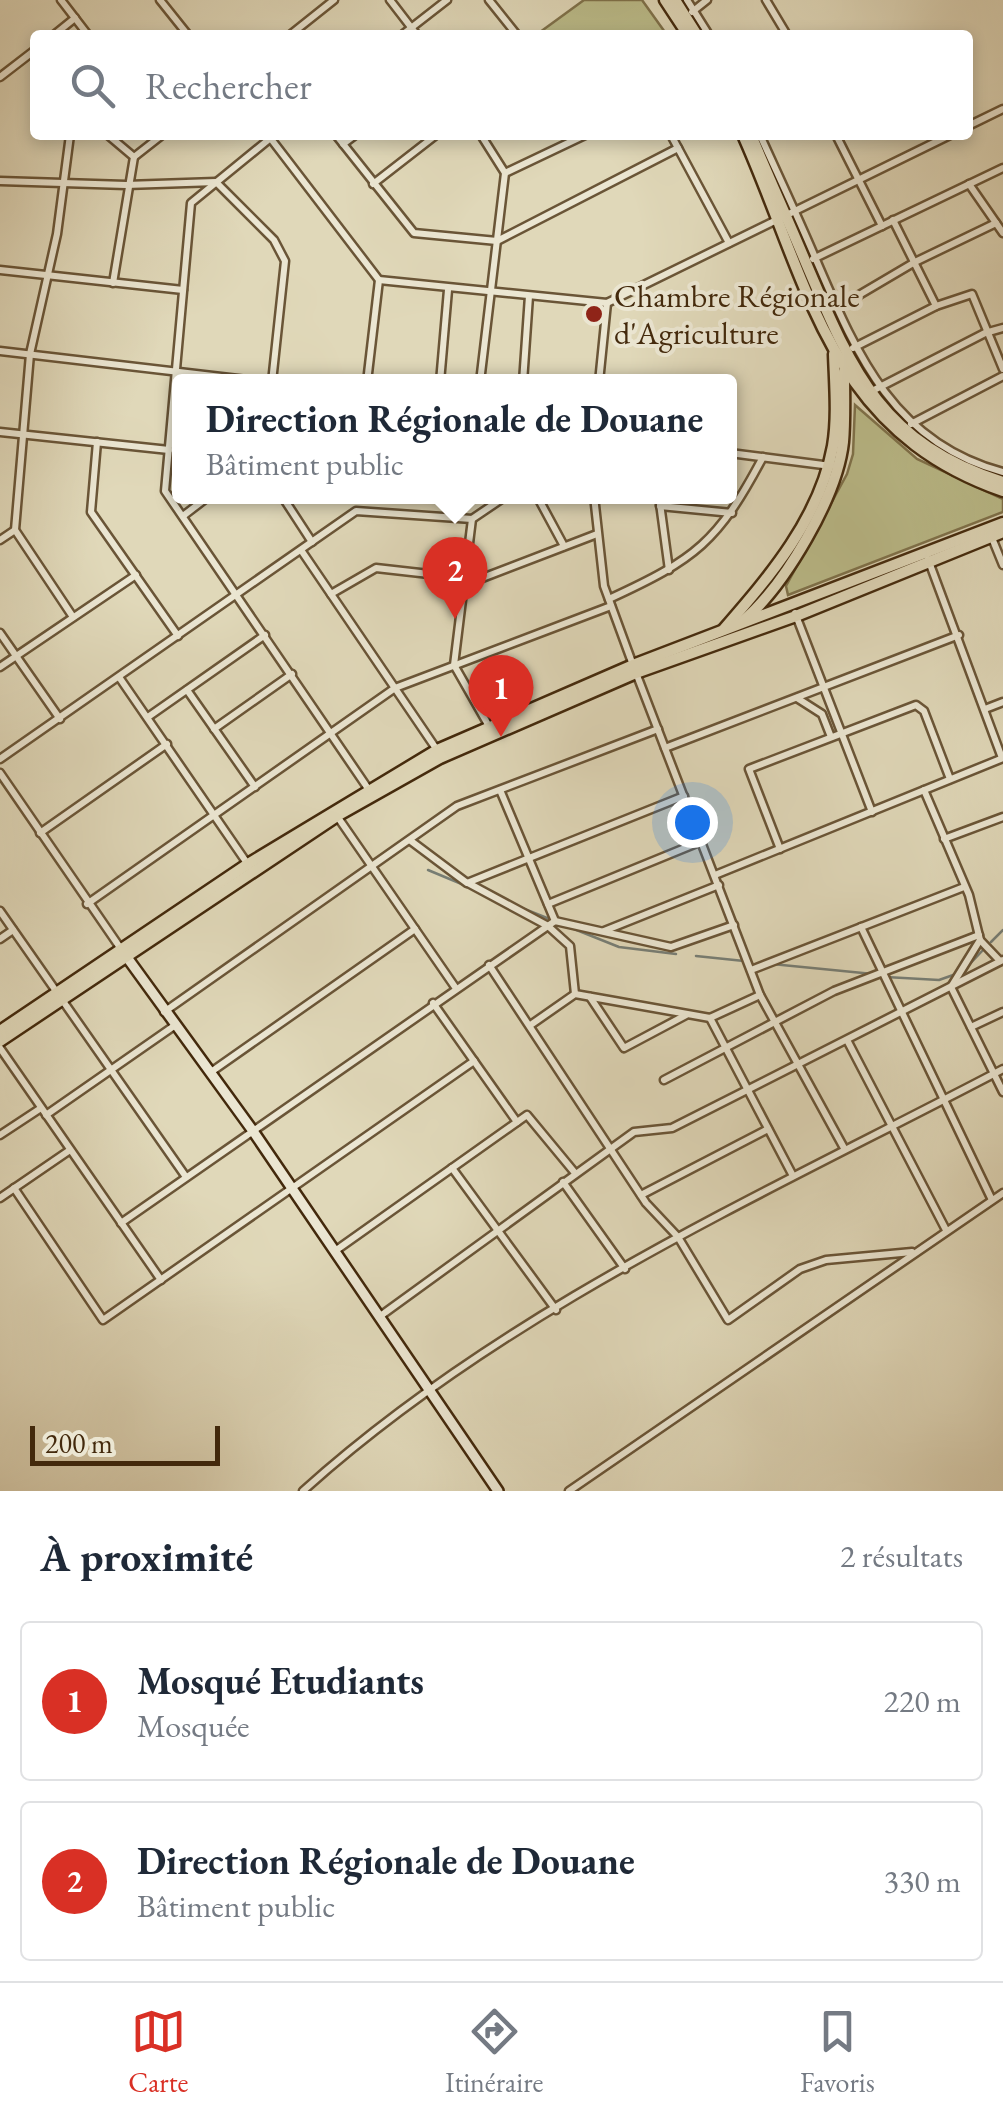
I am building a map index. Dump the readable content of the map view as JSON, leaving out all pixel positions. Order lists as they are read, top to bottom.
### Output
{
  "places": ["Chambre Régionale d'Agriculture"],
  "scale_bar": "200 m",
  "page": {
    "search": "Rechercher",
    "popup": ["Direction Régionale de Douane", "Bâtiment public"],
    "pins": ["2", "1"],
    "scale": "200 m",
    "heading": ["À proximité", "2 résultats"],
    "list": [
      {
        "mark": "1",
        "name": "Mosqué Etudiants",
        "note": "Mosquée",
        "value": "220 m"
      },
      {
        "mark": "2",
        "name": "Direction Régionale de Douane",
        "note": "Bâtiment public",
        "value": "330 m"
      }
    ],
    "nav": ["Carte", "Itinéraire", "Favoris"]
  }
}
